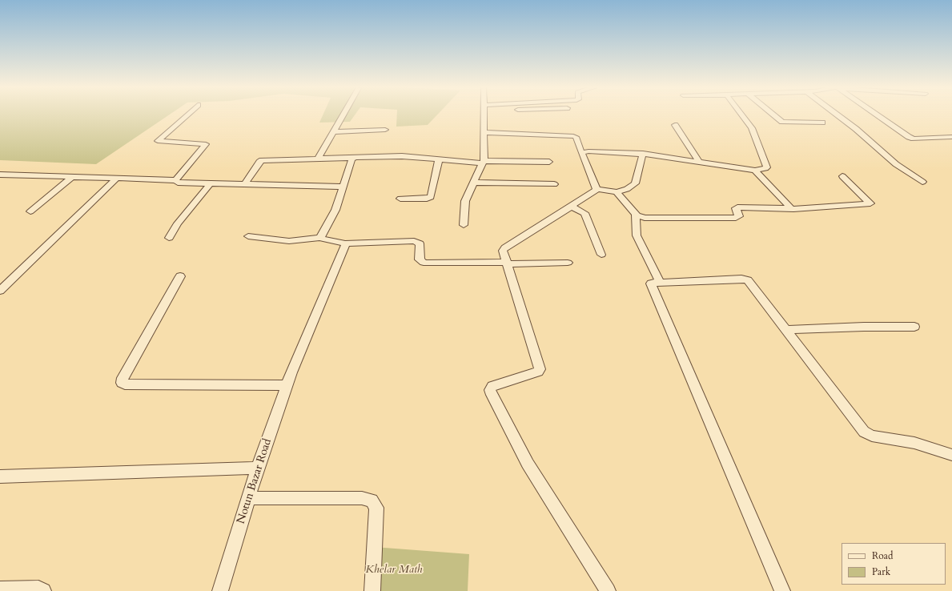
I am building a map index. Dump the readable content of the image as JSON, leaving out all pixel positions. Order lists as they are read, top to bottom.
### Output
{
  "streets": {
    "street": ["Notun Bazar Road"]
  },
  "parks": ["Khelar Math"],
  "legend": ["Road", "Park"]
}
